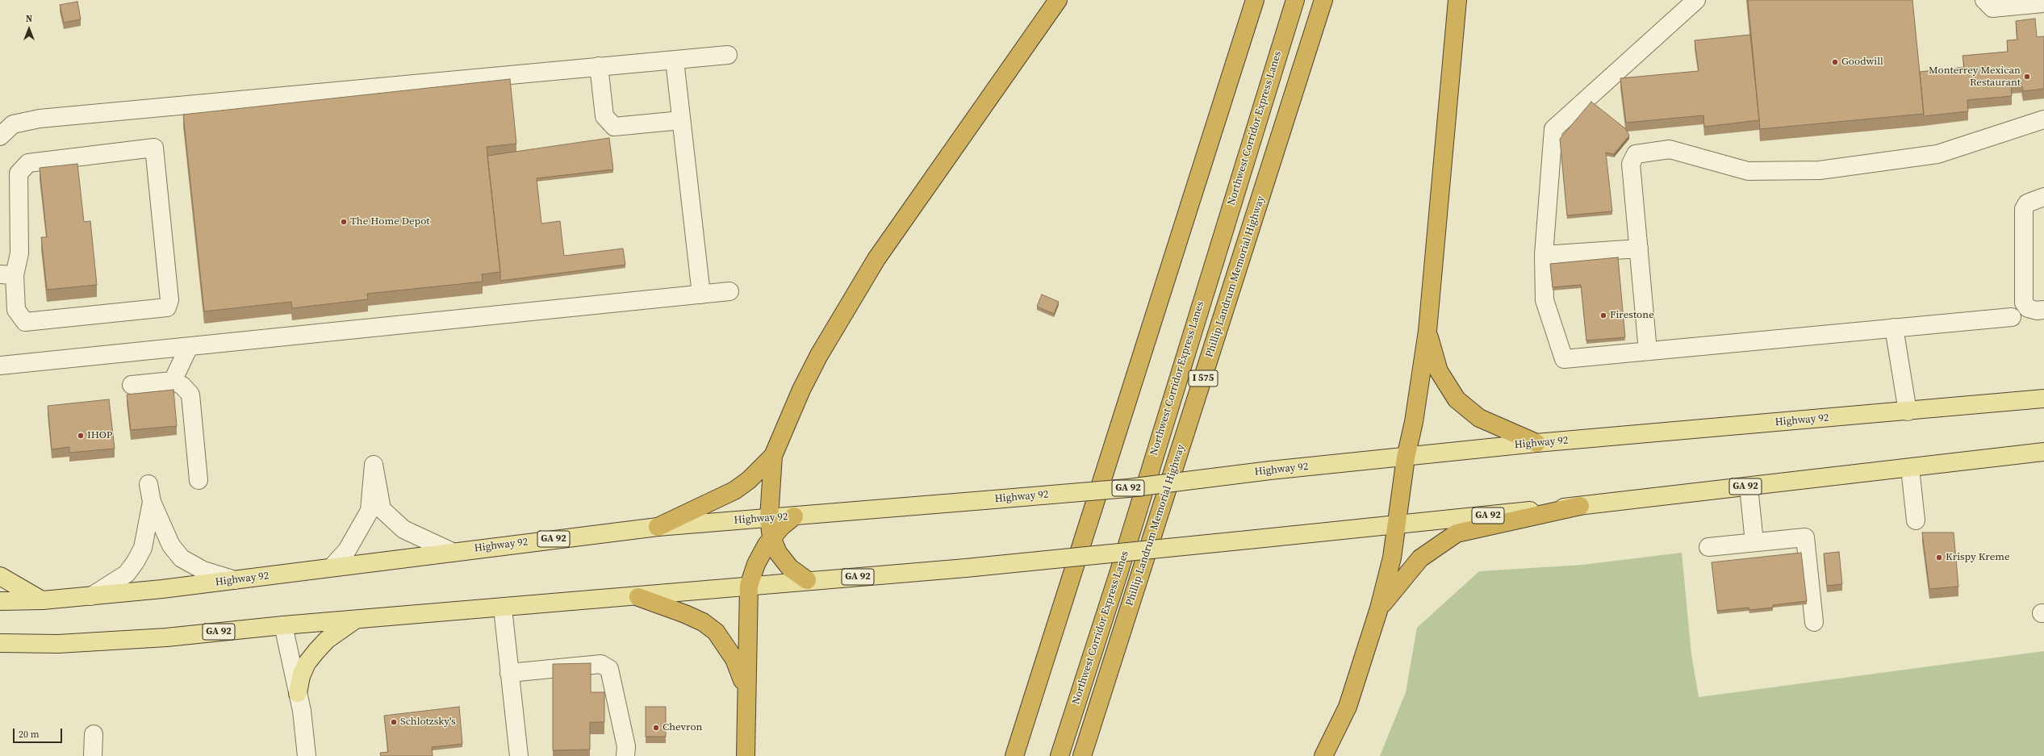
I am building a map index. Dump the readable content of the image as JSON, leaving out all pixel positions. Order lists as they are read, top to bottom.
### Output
{
  "streets": {
    "highway": ["Northwest Corridor Express Lanes", "Phillip Landrum Memorial Highway", "I 575"],
    "main road": ["Highway 92", "GA 92"]
  },
  "places": [
    "Goodwill",
    "Monterrey Mexican Restaurant",
    "The Home Depot",
    "Firestone",
    "IHOP",
    "Krispy Kreme",
    "Schlotzsky's",
    "Chevron"
  ],
  "scale_bar": "20 m",
  "north": "top"
}
